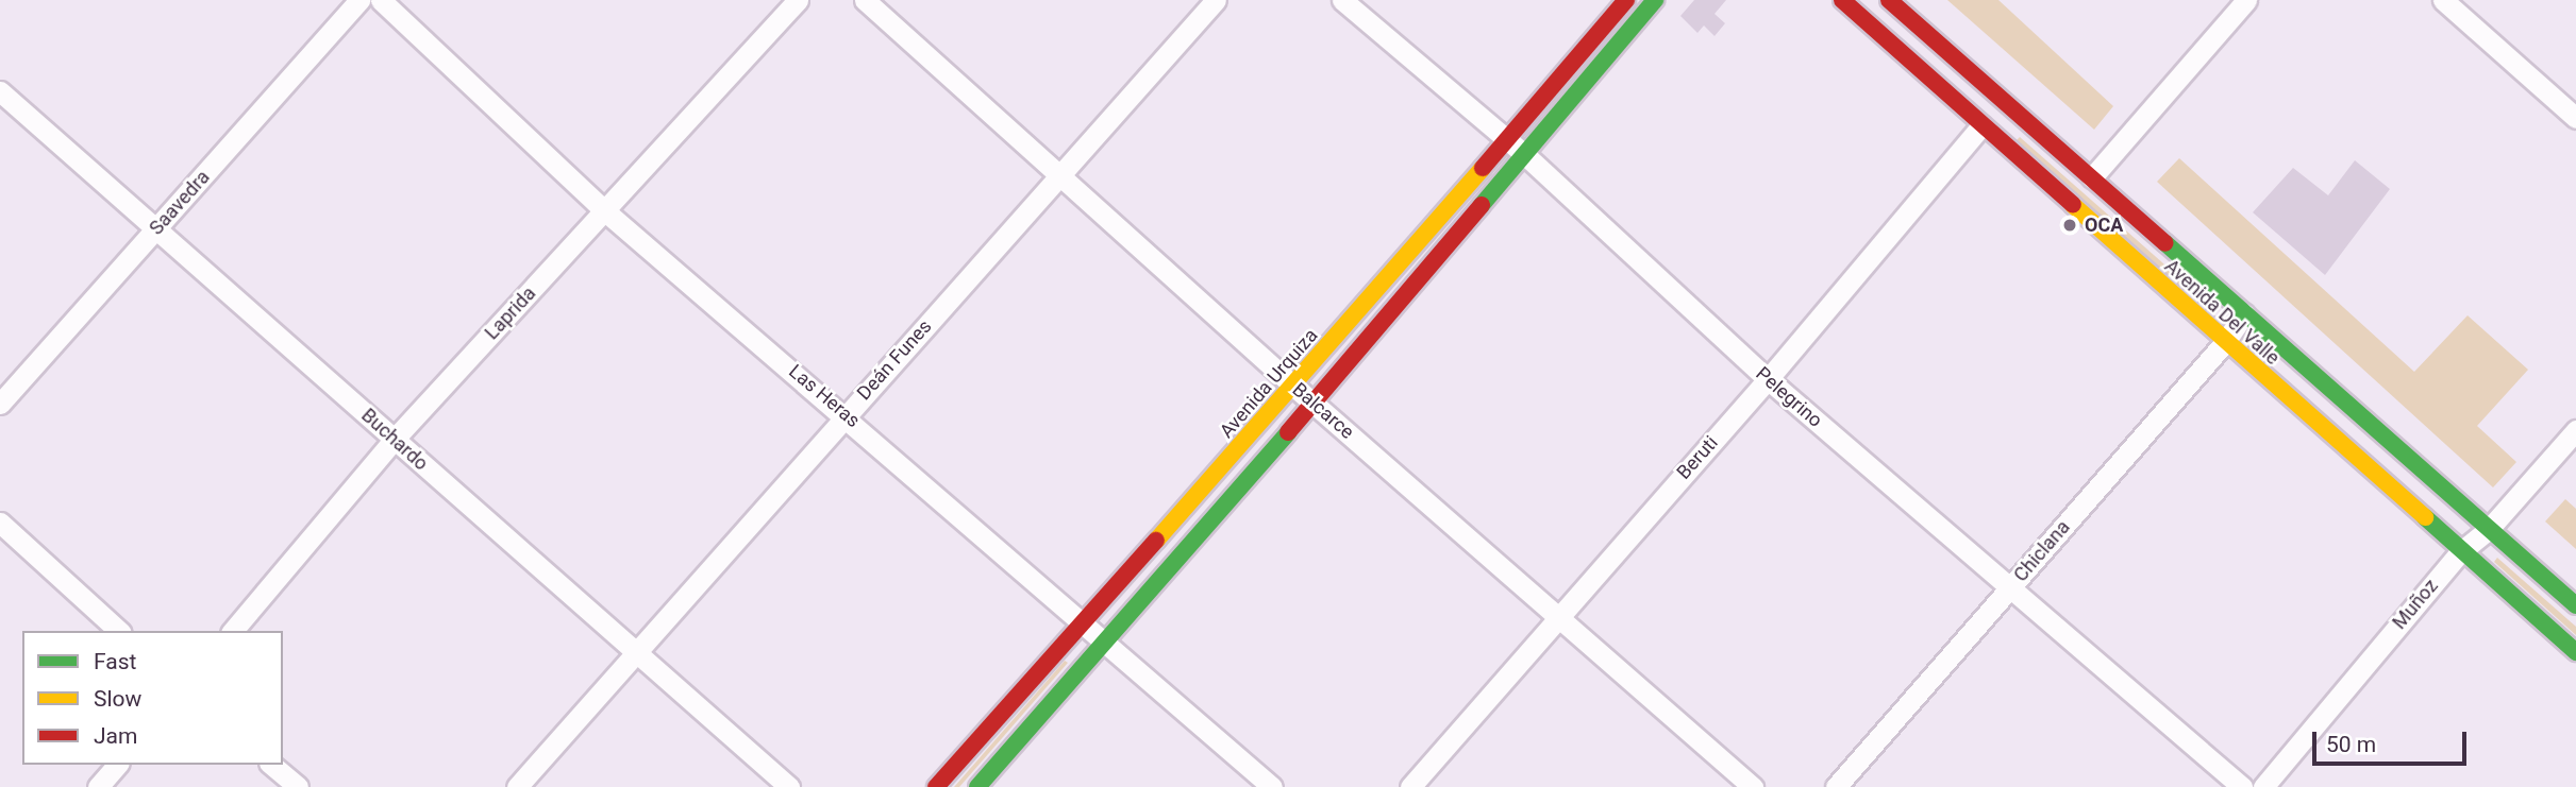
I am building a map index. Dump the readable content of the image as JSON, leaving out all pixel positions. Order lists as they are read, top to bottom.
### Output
{
  "streets": {
    "main road": ["Avenida Del Valle", "Avenida Urquiza"],
    "street": [
      "Saavedra",
      "Laprida",
      "Deán Funes",
      "Las Heras",
      "Pelegrino",
      "Balcarce",
      "Buchardo",
      "Beruti",
      "Chiclana",
      "Muñoz"
    ]
  },
  "crossings": [
    ["Saavedra", "Buchardo"],
    ["Avenida Del Valle", "Beruti"],
    ["Avenida Del Valle", "Chiclana"],
    ["Avenida Del Valle", "Muñoz"],
    ["Laprida", "Las Heras"],
    ["Laprida", "Buchardo"],
    ["Deán Funes", "Las Heras"],
    ["Deán Funes", "Balcarce"],
    ["Deán Funes", "Buchardo"],
    ["Avenida Urquiza", "Las Heras"],
    ["Avenida Urquiza", "Pelegrino"],
    ["Avenida Urquiza", "Balcarce"],
    ["Pelegrino", "Beruti"],
    ["Pelegrino", "Chiclana"],
    ["Balcarce", "Beruti"]
  ],
  "places": ["OCA"],
  "legend": ["Fast", "Slow", "Jam"],
  "scale_bar": "50 m"
}
